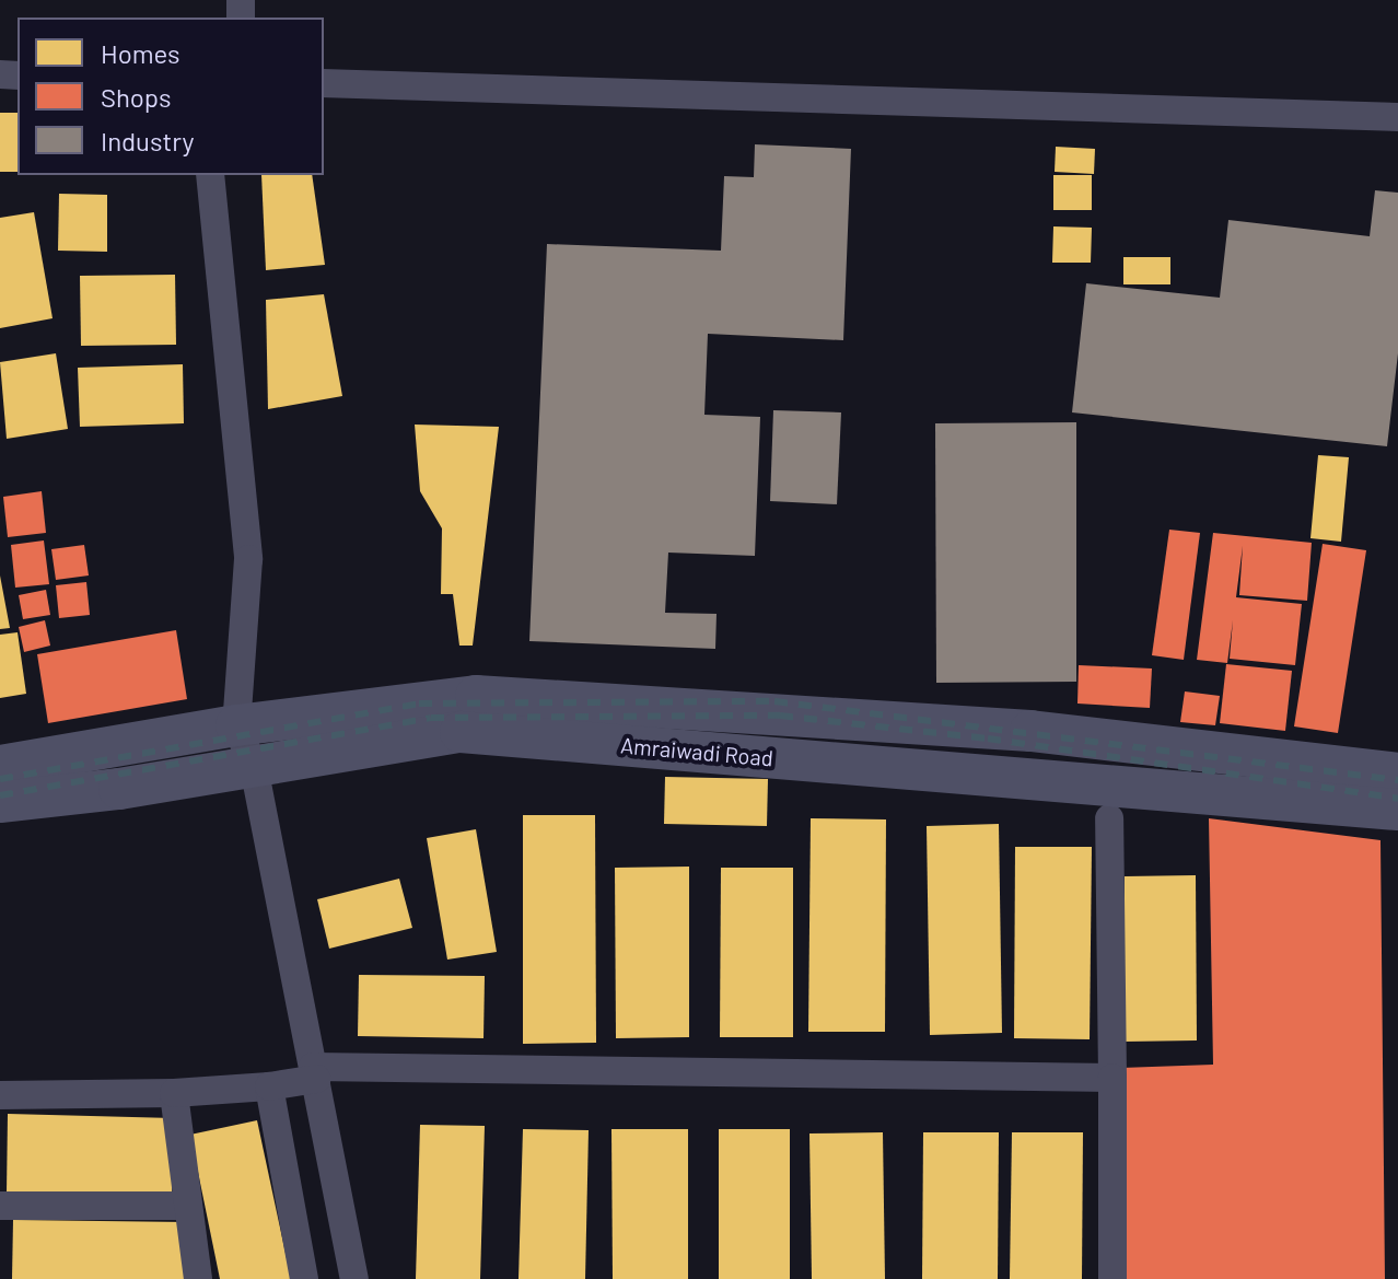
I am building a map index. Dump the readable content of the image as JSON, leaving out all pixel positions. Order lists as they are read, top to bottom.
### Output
{
  "streets": {
    "main road": ["Amraiwadi Road"]
  },
  "legend": ["Homes", "Shops", "Industry"]
}
